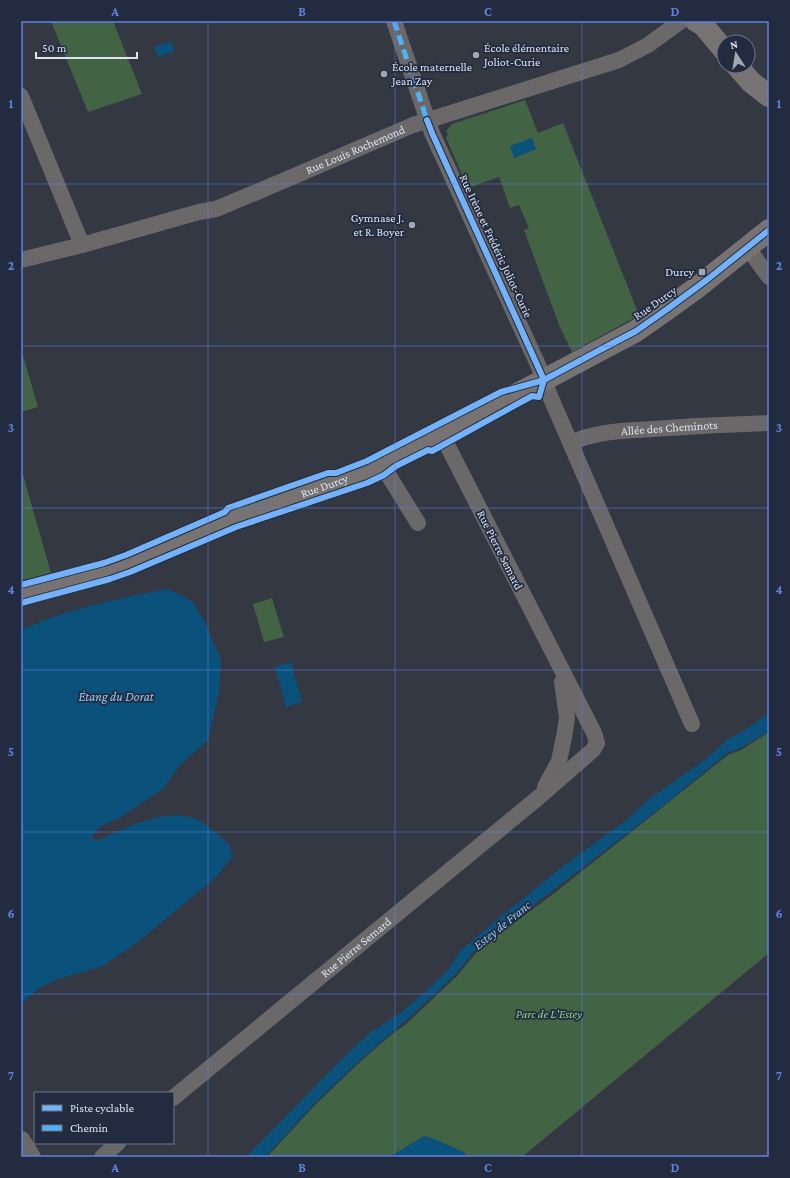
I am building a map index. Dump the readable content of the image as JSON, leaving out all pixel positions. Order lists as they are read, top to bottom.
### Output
{
  "streets": {
    "street": [
      "Rue Louis Rochemond",
      "Rue Irène et Frédéric Joliot-Curie",
      "Rue Durcy",
      "Allée des Cheminots",
      "Rue Pierre Semard"
    ]
  },
  "crossings": [
    ["Rue Louis Rochemond", "Rue Irène et Frédéric Joliot-Curie"],
    ["Rue Irène et Frédéric Joliot-Curie", "Rue Durcy"],
    ["Rue Irène et Frédéric Joliot-Curie", "Allée des Cheminots"],
    ["Rue Durcy", "Rue Pierre Semard"]
  ],
  "water": ["Étang du Dorat", "Estey de Franc"],
  "parks": ["Parc de L'Estey"],
  "places": {
    "other": ["École élémentaire Joliot-Curie", "École maternelle Jean Zay", "Gymnase J. et R. Boyer"],
    "transit": ["Durcy"]
  },
  "legend": ["Piste cyclable", "Chemin"],
  "scale_bar": "50 m",
  "north": "top",
  "grid": {
    "columns": [
      "A",
      "B",
      "C",
      "D"
    ],
    "rows": [
      "1",
      "2",
      "3",
      "4",
      "5",
      "6",
      "7"
    ]
  }
}
